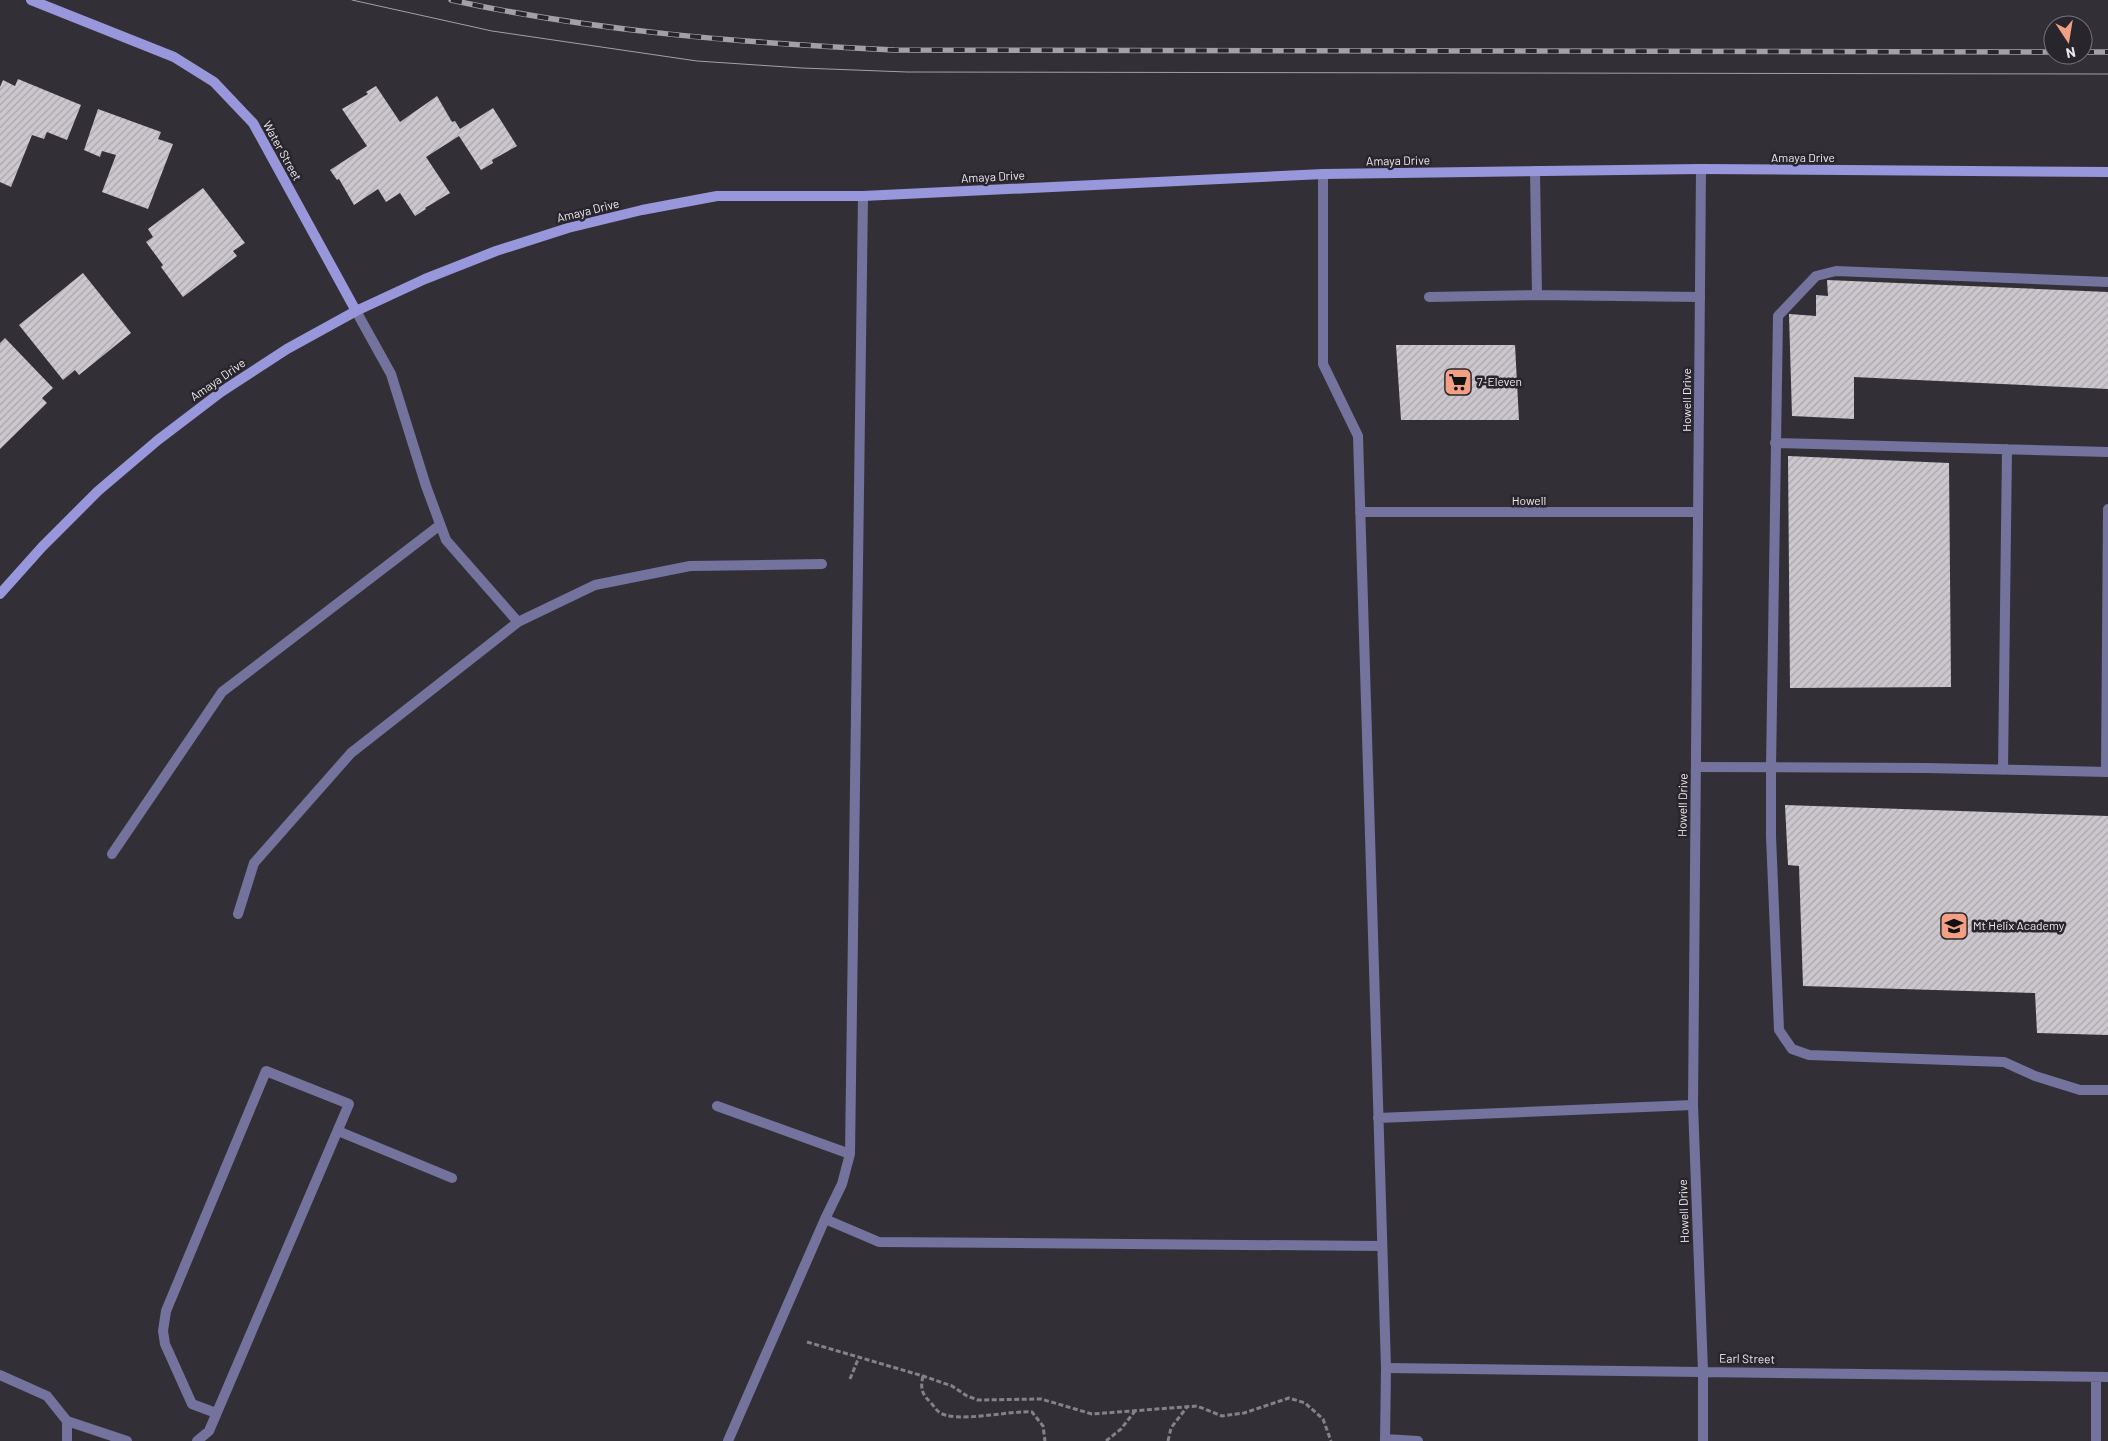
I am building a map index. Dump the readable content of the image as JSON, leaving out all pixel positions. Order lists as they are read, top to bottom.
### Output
{
  "streets": {
    "main road": ["Water Street", "Amaya Drive"],
    "street": ["Howell Drive", "Howell", "Earl Street"]
  },
  "crossings": [
    ["Water Street", "Amaya Drive"],
    ["Amaya Drive", "Howell Drive"],
    ["Howell Drive", "Howell"],
    ["Howell Drive", "Earl Street"]
  ],
  "places": {
    "supermarket": ["7-Eleven"],
    "school or university": ["Mt Helix Academy"]
  },
  "north": "bottom"
}
